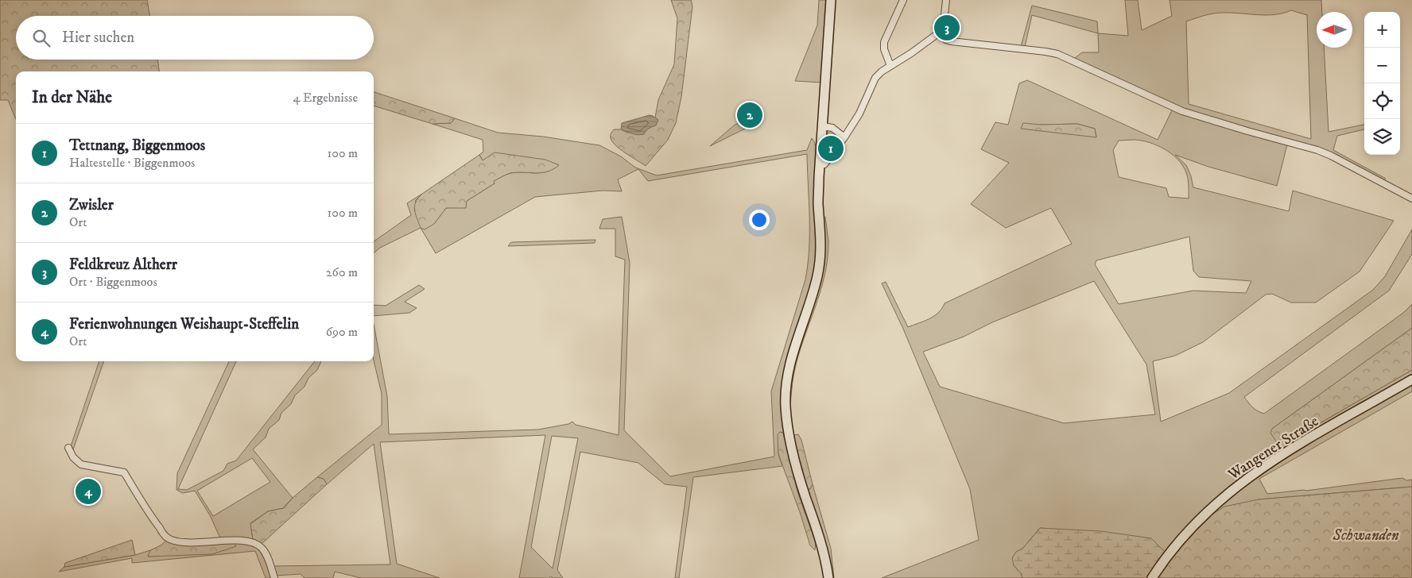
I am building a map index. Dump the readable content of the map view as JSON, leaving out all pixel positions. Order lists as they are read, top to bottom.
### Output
{
  "streets": {
    "main road": ["Wangener Straße"]
  },
  "parks": ["Schwanden"],
  "north": "left",
  "page": {
    "map_buttons": ["+", "−"],
    "pins": [
      "3",
      "2",
      "1",
      "4"
    ],
    "search": "Hier suchen",
    "heading": ["In der Nähe", "4 Ergebnisse"],
    "list": [
      {
        "mark": "1",
        "name": "Tettnang, Biggenmoos",
        "note": "Haltestelle · Biggenmoos",
        "value": "100 m"
      },
      {
        "mark": "2",
        "name": "Zwisler",
        "note": "Ort",
        "value": "100 m"
      },
      {
        "mark": "3",
        "name": "Feldkreuz Altherr",
        "note": "Ort · Biggenmoos",
        "value": "260 m"
      },
      {
        "mark": "4",
        "name": "Ferienwohnungen Weishaupt-Steffelin",
        "note": "Ort",
        "value": "690 m"
      }
    ]
  }
}
